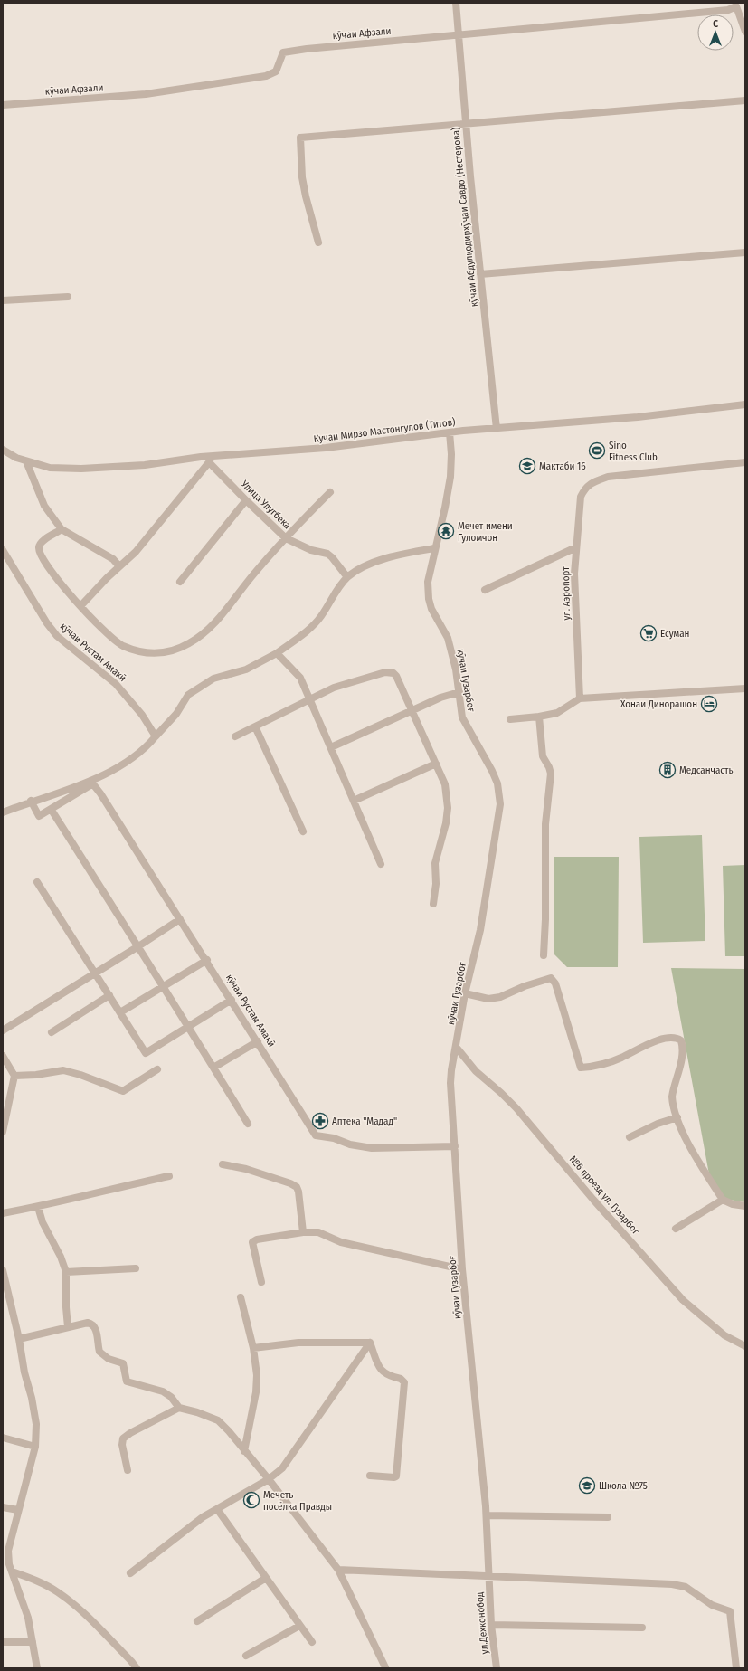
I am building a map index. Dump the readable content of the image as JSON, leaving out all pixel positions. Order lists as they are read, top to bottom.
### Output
{
  "streets": {
    "street": [
      "кӯчаи Афзали",
      "кӯчаи Абдулқодирхӯҷаи Савдо (Нестерова)",
      "Кучаи Мирзо Мастонгулов (Титов)",
      "Улица Улугбека",
      "ул. Аэропорт",
      "кӯчаи Рустам Амакӣ",
      "кӯчаи Гузарбоғ",
      "№6 проезд ул. Гузарбог",
      "ул.Дехконобод"
    ]
  },
  "crossings": [
    ["кӯчаи Афзали", "кӯчаи Абдулқодирхӯҷаи Савдо (Нестерова)"],
    ["кӯчаи Абдулқодирхӯҷаи Савдо (Нестерова)", "Кучаи Мирзо Мастонгулов (Титов)"],
    ["Кучаи Мирзо Мастонгулов (Титов)", "Улица Улугбека"],
    ["Кучаи Мирзо Мастонгулов (Титов)", "кӯчаи Гузарбоғ"],
    ["кӯчаи Рустам Амакӣ", "кӯчаи Гузарбоғ"],
    ["кӯчаи Гузарбоғ", "№6 проезд ул. Гузарбог"],
    ["кӯчаи Гузарбоғ", "ул.Дехконобод"]
  ],
  "places": {
    "sports": ["Sino Fitness Club"],
    "school or university": ["Мактаби 16", "Школа №75"],
    "temple": ["Мечет имени Гуломчон"],
    "supermarket": ["Есуман"],
    "hotel": ["Хонаи Динорашон"],
    "building": ["Медсанчасть"],
    "pharmacy": ["Аптека \"Мадад\""],
    "mosque": ["Мечеть посёлка Правды"]
  },
  "north": "top"
}
